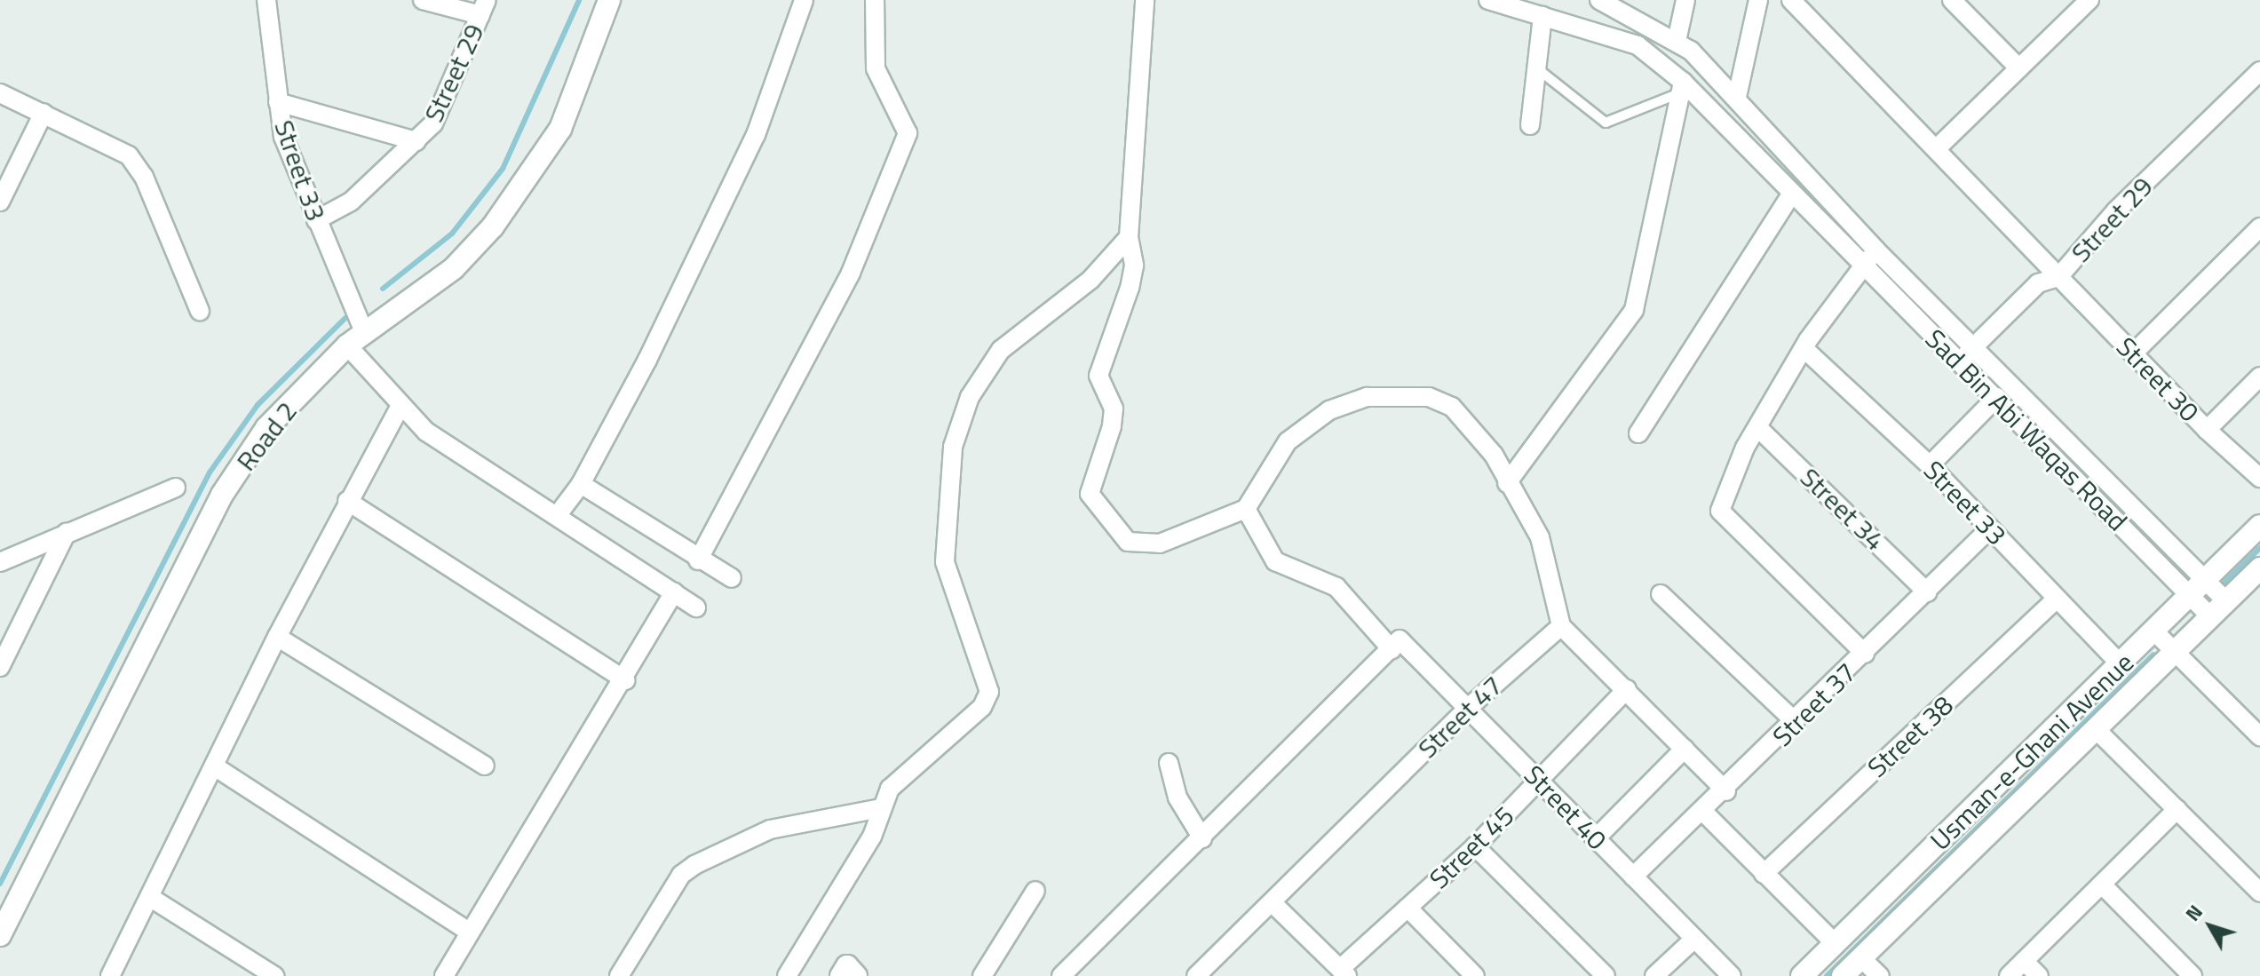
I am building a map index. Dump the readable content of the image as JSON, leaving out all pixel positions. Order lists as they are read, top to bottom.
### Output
{
  "streets": {
    "main road": ["Road 2", "Usman-e-Ghani Avenue"],
    "street": [
      "Street 29",
      "Street 33",
      "Street 30",
      "Sad Bin Abi Waqas Road",
      "Street 34",
      "Street 37",
      "Street 47",
      "Street 38",
      "Street 40",
      "Street 45"
    ]
  },
  "crossings": [
    ["Street 29", "Street 33"],
    ["Street 29", "Street 30"],
    ["Street 29", "Sad Bin Abi Waqas Road"],
    ["Street 33", "Road 2"],
    ["Street 33", "Street 37"],
    ["Street 33", "Street 38"],
    ["Street 33", "Usman-e-Ghani Avenue"],
    ["Sad Bin Abi Waqas Road", "Usman-e-Ghani Avenue"],
    ["Street 34", "Street 37"],
    ["Street 37", "Street 40"],
    ["Street 47", "Street 40"],
    ["Street 40", "Street 45"]
  ],
  "north": "top left"
}
